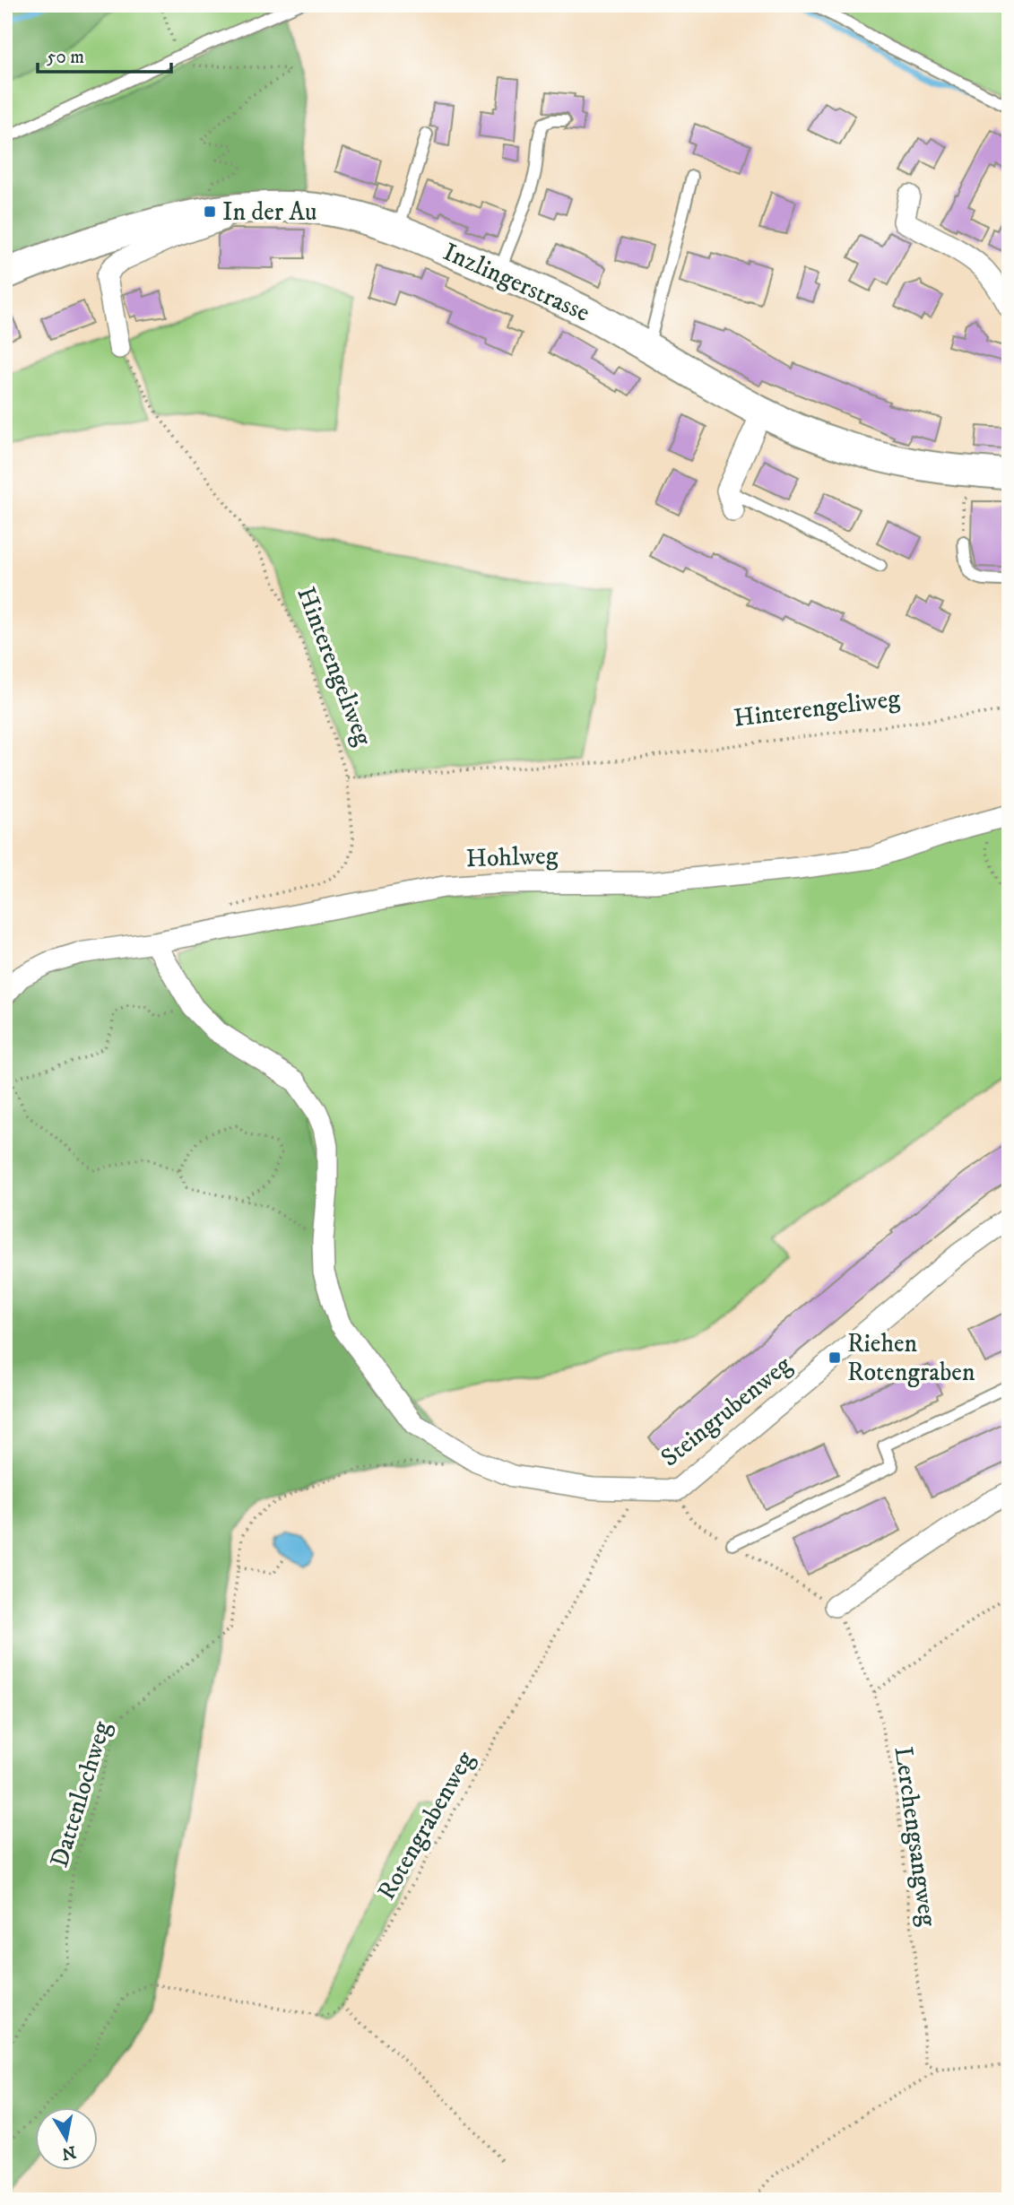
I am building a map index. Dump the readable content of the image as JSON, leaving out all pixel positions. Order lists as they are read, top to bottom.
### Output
{
  "streets": {
    "street": ["Inzlingerstrasse", "Hohlweg", "Steingrubenweg"],
    "path": [
      "Hinterengeliweg",
      "Dattenlochweg",
      "Rotengrabenweg",
      "Lerchengsangweg"
    ]
  },
  "crossings": [
    ["Hohlweg", "Steingrubenweg"],
    ["Steingrubenweg", "Dattenlochweg"],
    ["Steingrubenweg", "Rotengrabenweg"]
  ],
  "places": {
    "transit": ["In der Au", "Riehen Rotengraben"]
  },
  "scale_bar": "50 m",
  "north": "bottom"
}
